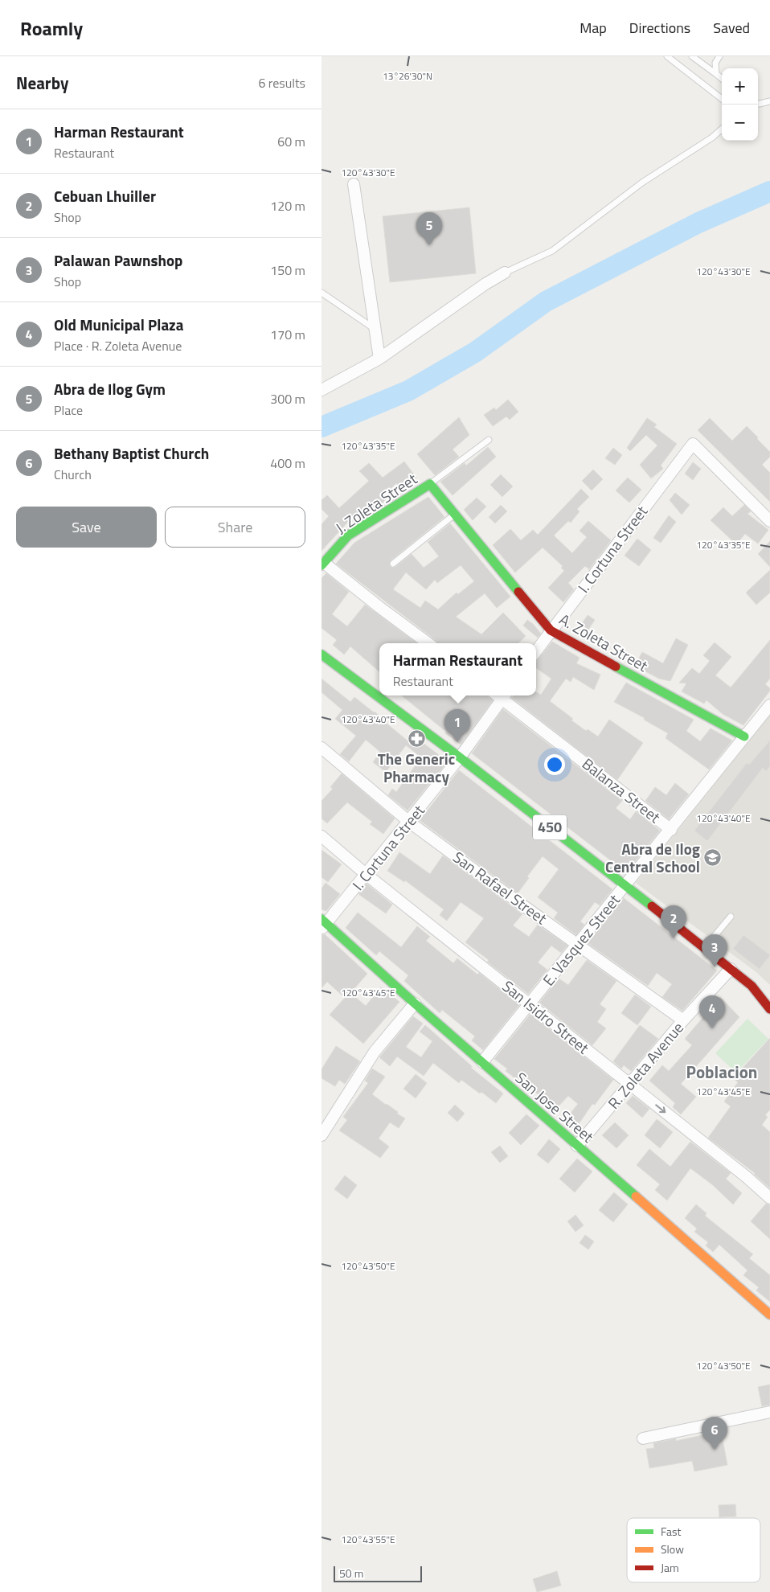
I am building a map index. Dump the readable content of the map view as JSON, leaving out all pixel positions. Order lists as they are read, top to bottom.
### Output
{
  "streets": {
    "street": [
      "J. Zoleta Street",
      "I. Cortuna Street",
      "A. Zoleta Street",
      "Balanza Street",
      "450",
      "San Rafael Street",
      "E. Vasquez Street",
      "San Isidro Street",
      "R. Zoleta Avenue",
      "San Jose Street"
    ]
  },
  "crossings": [
    ["J. Zoleta Street", "A. Zoleta Street"],
    ["I. Cortuna Street", "A. Zoleta Street"],
    ["I. Cortuna Street", "450"],
    ["I. Cortuna Street", "San Rafael Street"],
    ["I. Cortuna Street", "San Isidro Street"],
    ["I. Cortuna Street", "San Jose Street"],
    ["A. Zoleta Street", "E. Vasquez Street"],
    ["Balanza Street", "E. Vasquez Street"],
    ["450", "E. Vasquez Street"],
    ["450", "R. Zoleta Avenue"],
    ["San Rafael Street", "E. Vasquez Street"],
    ["San Rafael Street", "R. Zoleta Avenue"],
    ["E. Vasquez Street", "San Isidro Street"],
    ["E. Vasquez Street", "San Jose Street"],
    ["San Isidro Street", "R. Zoleta Avenue"],
    ["R. Zoleta Avenue", "San Jose Street"]
  ],
  "districts": ["Poblacion"],
  "places": {
    "pharmacy": ["The Generic Pharmacy"],
    "school or university": ["Abra de Ilog Central School"]
  },
  "legend": ["Fast", "Slow", "Jam"],
  "scale_bar": "50 m",
  "page": {
    "header": "Roamly",
    "nav": ["Map", "Directions", "Saved"],
    "heading": ["Nearby", "6 results"],
    "map_buttons": ["+", "−"],
    "list": [
      {
        "mark": "1",
        "name": "Harman Restaurant",
        "note": "Restaurant",
        "value": "60 m"
      },
      {
        "mark": "2",
        "name": "Cebuan Lhuiller",
        "note": "Shop",
        "value": "120 m"
      },
      {
        "mark": "3",
        "name": "Palawan Pawnshop",
        "note": "Shop",
        "value": "150 m"
      },
      {
        "mark": "4",
        "name": "Old Municipal Plaza",
        "note": "Place · R. Zoleta Avenue",
        "value": "170 m"
      },
      {
        "mark": "5",
        "name": "Abra de Ilog Gym",
        "note": "Place",
        "value": "300 m"
      },
      {
        "mark": "6",
        "name": "Bethany Baptist Church",
        "note": "Church",
        "value": "400 m"
      }
    ],
    "pins": [
      "5",
      "1",
      "2",
      "3",
      "4",
      "6"
    ],
    "buttons": ["Save", "Share"],
    "popup": ["Harman Restaurant", "Restaurant"],
    "scale": "50 m"
  },
  "coordinates": [
    "13°26'30\"N",
    "120°43'30\"E",
    "120°43'35\"E",
    "120°43'40\"E",
    "120°43'45\"E",
    "120°43'50\"E",
    "120°43'55\"E"
  ]
}
